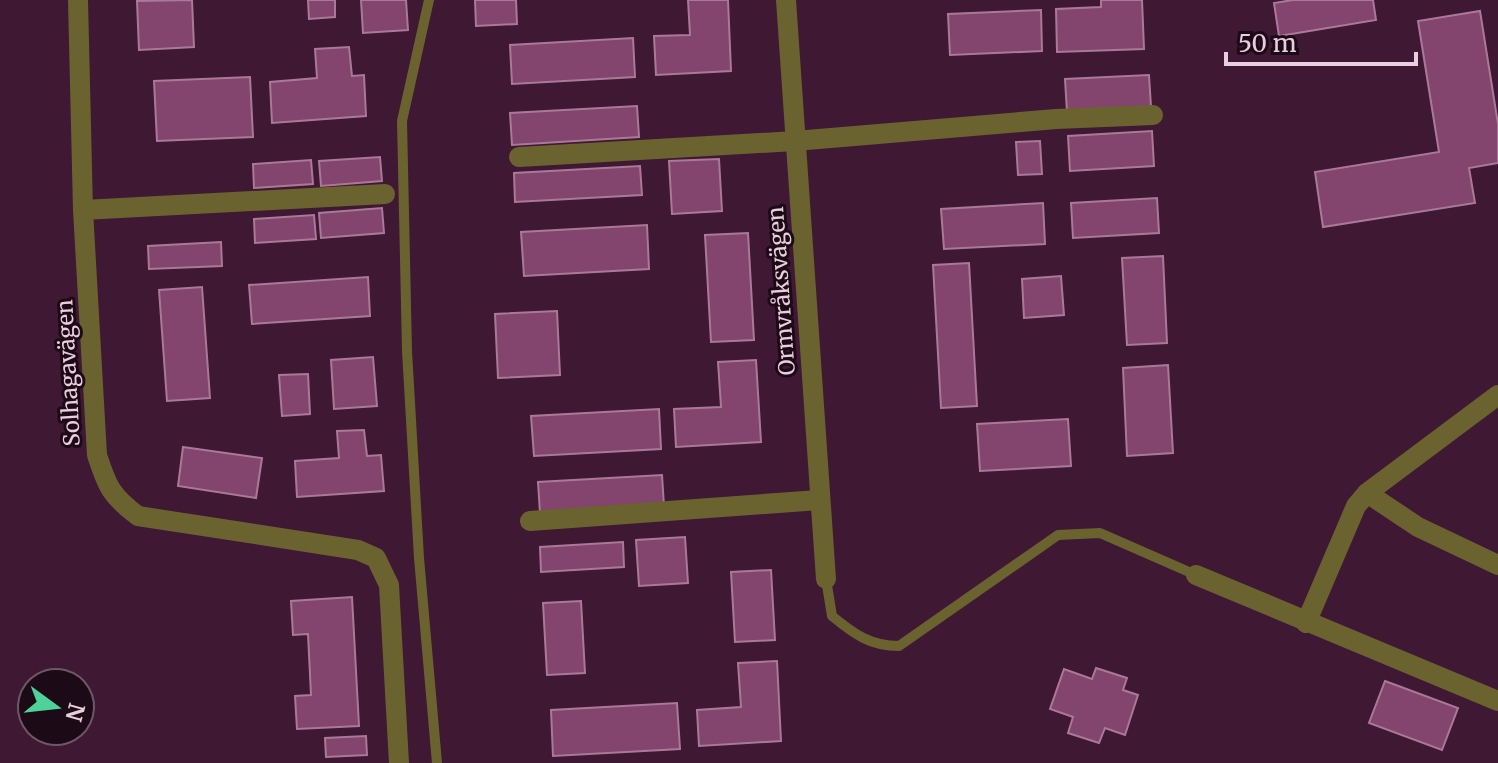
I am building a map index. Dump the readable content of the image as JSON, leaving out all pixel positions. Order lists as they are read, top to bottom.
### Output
{
  "streets": {
    "street": ["Ormvråksvägen", "Solhagavägen"]
  },
  "scale_bar": "50 m",
  "north": "right"
}
